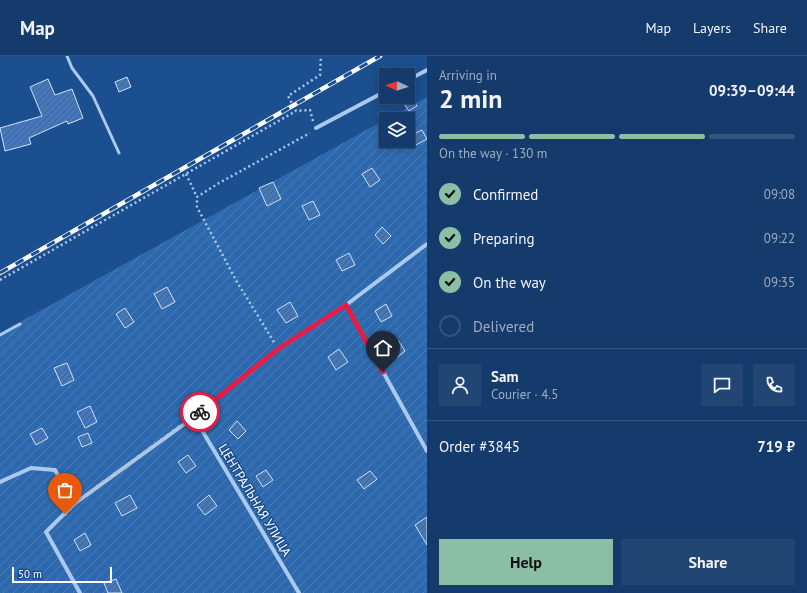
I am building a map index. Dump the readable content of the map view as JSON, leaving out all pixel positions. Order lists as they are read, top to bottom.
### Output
{
  "streets": {
    "street": ["ЦЕНТРАЛЬНАЯ УЛИЦА"]
  },
  "scale_bar": "50 m",
  "north": "left",
  "page": {
    "header": "Map",
    "nav": ["Map", "Layers", "Share"],
    "heading": ["2 min", "Arriving in", "09:39–09:44"],
    "panel": [
      "Sam",
      "Courier · 4.5",
      "Order #3845",
      "719 ₽"
    ],
    "bar": "On the way · 130 m",
    "list": [
      ["Confirmed", "09:08"],
      ["Preparing", "09:22"],
      ["On the way", "09:35"],
      "Delivered"
    ],
    "buttons": ["Help", "Share"],
    "scale": "50 m"
  }
}
